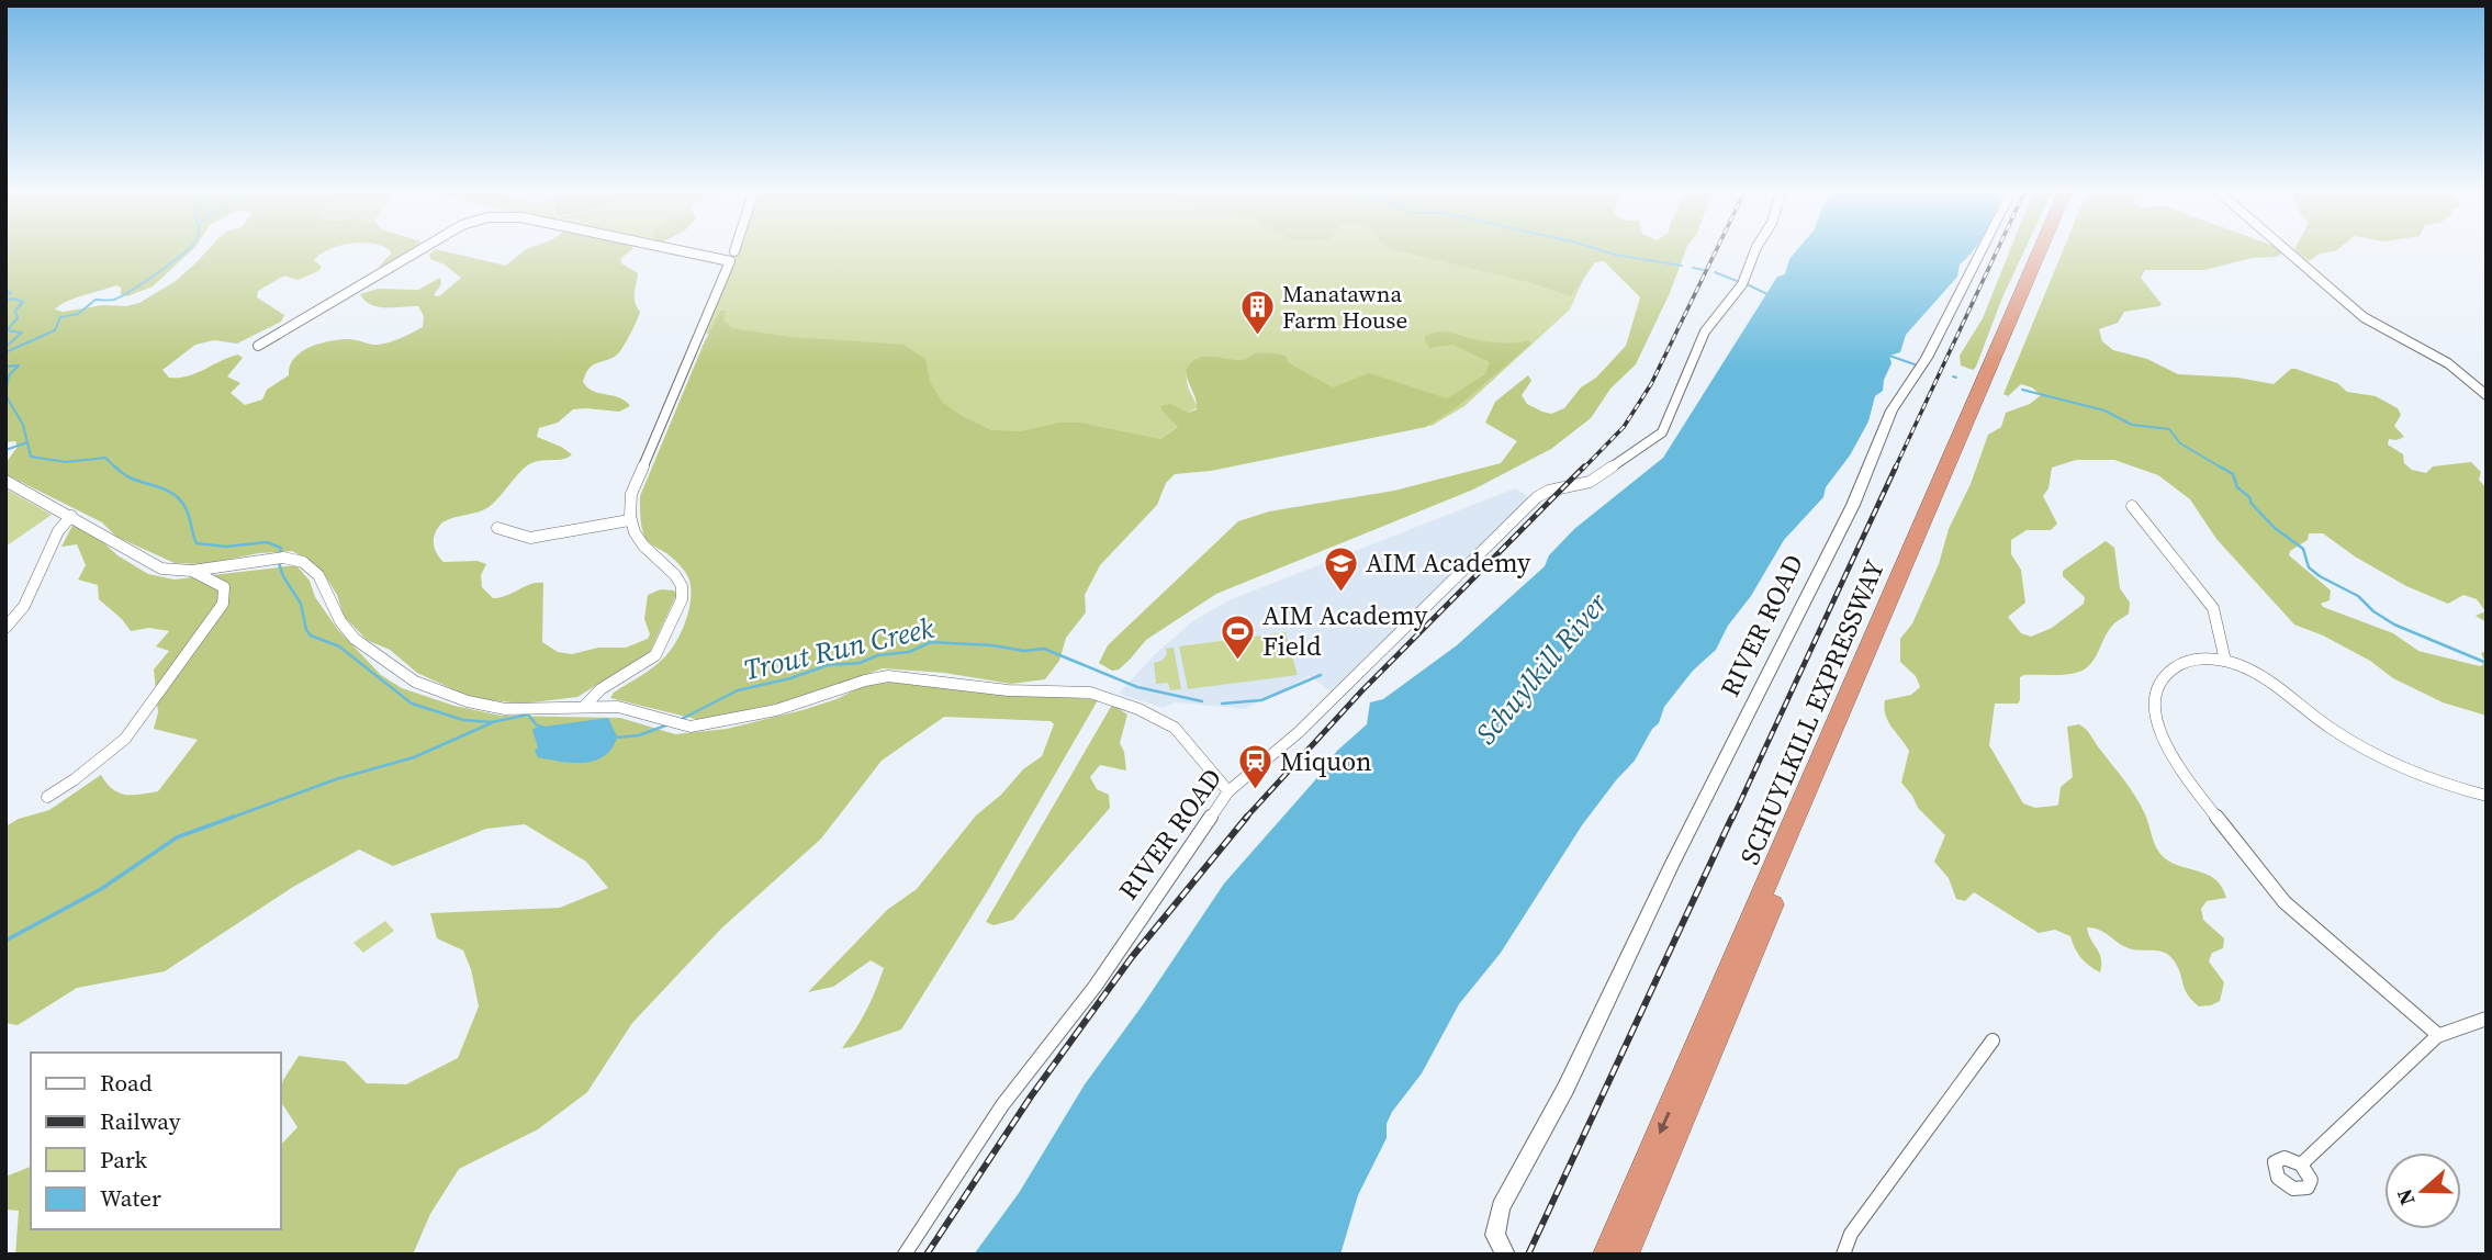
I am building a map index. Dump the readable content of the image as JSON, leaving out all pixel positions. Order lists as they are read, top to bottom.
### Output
{
  "streets": {
    "highway": ["SCHUYLKILL EXPRESSWAY"],
    "street": ["RIVER ROAD"]
  },
  "water": ["Trout Run Creek", "Schuylkill River"],
  "places": {
    "building": ["Manatawna Farm House"],
    "school or university": ["AIM Academy"],
    "sports": ["AIM Academy Field"],
    "station": ["Miquon"]
  },
  "legend": [
    "Road",
    "Railway",
    "Park",
    "Water"
  ],
  "north": "left"
}
